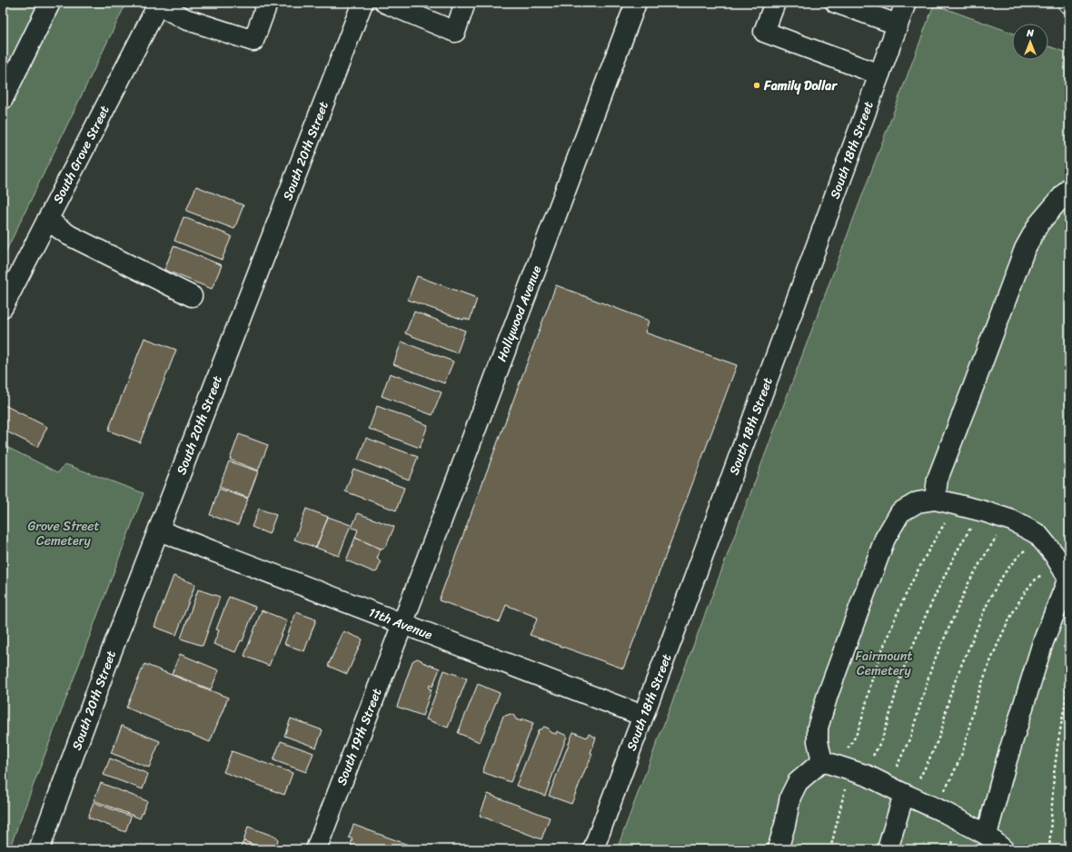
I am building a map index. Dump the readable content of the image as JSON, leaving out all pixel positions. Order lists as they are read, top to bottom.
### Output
{
  "streets": {
    "street": [
      "South 18th Street",
      "South 20th Street",
      "South Grove Street",
      "Hollywood Avenue",
      "11th Avenue",
      "South 19th Street"
    ]
  },
  "crossings": [
    ["South 18th Street", "11th Avenue"],
    ["South 20th Street", "11th Avenue"],
    ["Hollywood Avenue", "11th Avenue"],
    ["Hollywood Avenue", "South 19th Street"],
    ["11th Avenue", "South 19th Street"]
  ],
  "parks": ["Grove Street Cemetery", "Fairmount Cemetery"],
  "places": ["Family Dollar"],
  "north": "top"
}
